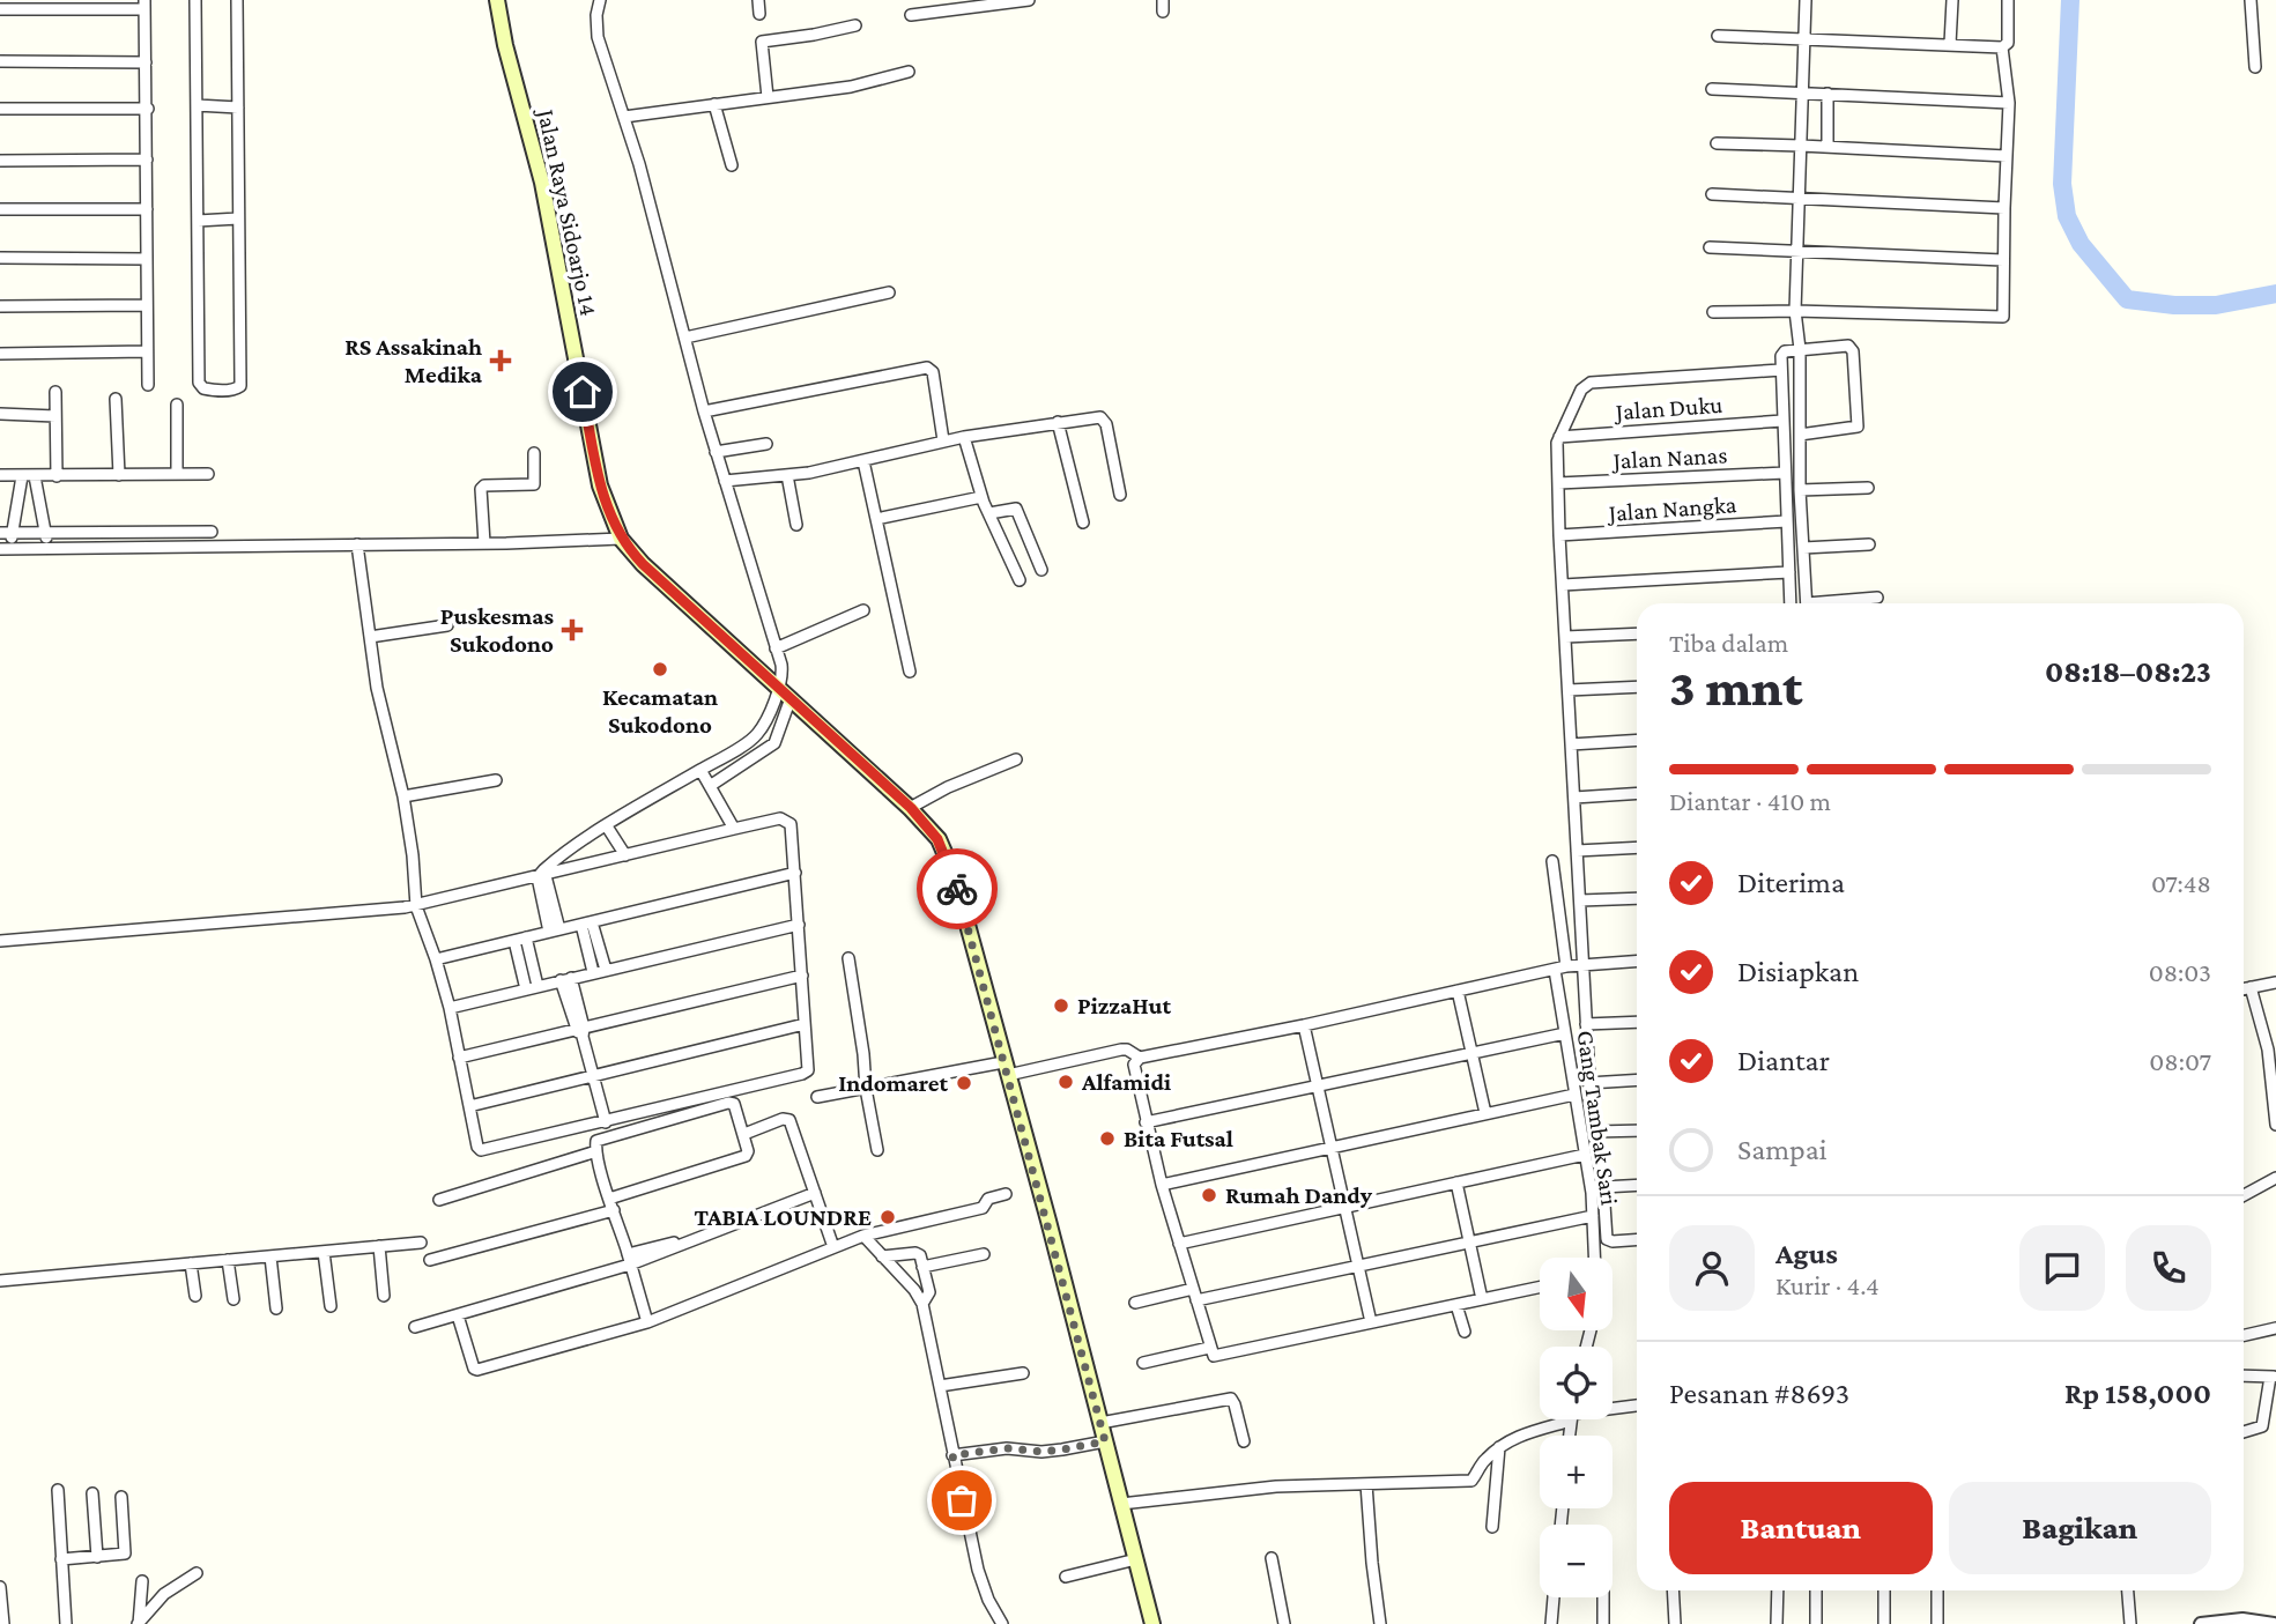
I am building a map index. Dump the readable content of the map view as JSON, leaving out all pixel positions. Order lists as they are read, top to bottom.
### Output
{
  "streets": {
    "main road": ["Jalan Raya Sidoarjo 14"],
    "street": [
      "Jalan Duku",
      "Jalan Nanas",
      "Jalan Nangka",
      "Gang Tambak Sari"
    ]
  },
  "places": {
    "health": ["RS Assakinah Medika", "Puskesmas Sukodono"],
    "other": [
      "Kecamatan Sukodono",
      "PizzaHut",
      "Alfamidi",
      "Indomaret",
      "Bita Futsal",
      "Rumah Dandy",
      "TABIA LOUNDRE"
    ]
  },
  "north": "bottom",
  "page": {
    "heading": ["3 mnt", "Tiba dalam", "08:18–08:23"],
    "panel": [
      "Agus",
      "Kurir · 4.4",
      "Pesanan #8693",
      "Rp 158,000"
    ],
    "bar": "Diantar · 410 m",
    "list": [
      ["Diterima", "07:48"],
      ["Disiapkan", "08:03"],
      ["Diantar", "08:07"],
      "Sampai"
    ],
    "map_buttons": ["+", "−"],
    "buttons": ["Bantuan", "Bagikan"]
  }
}
